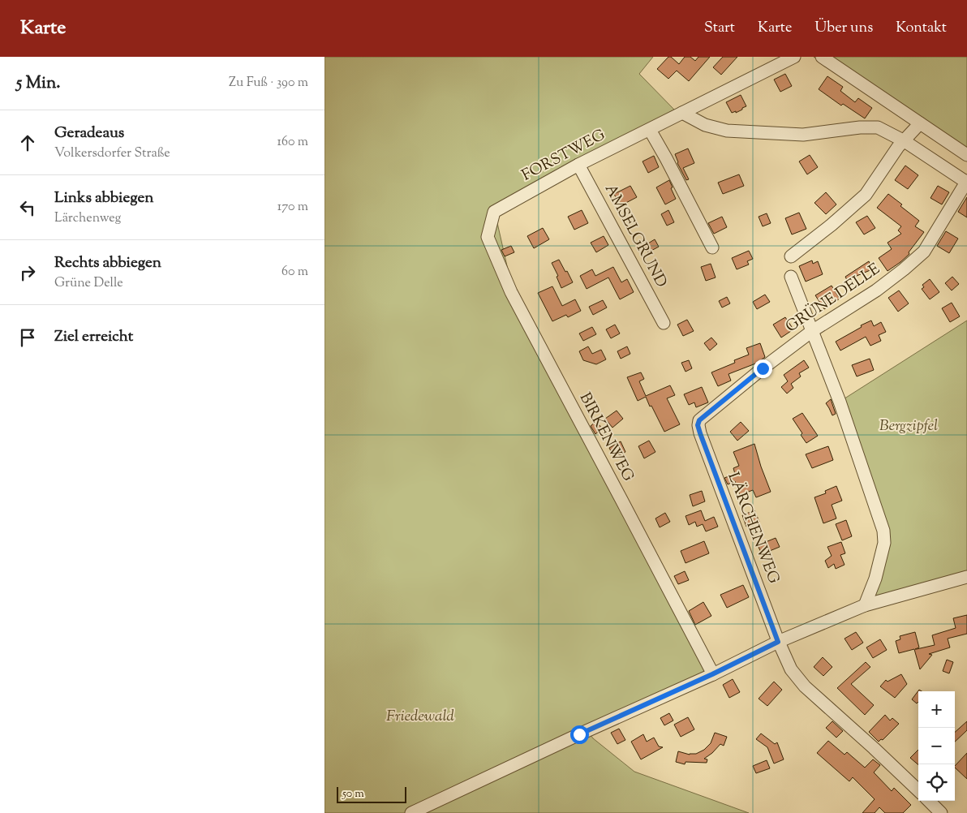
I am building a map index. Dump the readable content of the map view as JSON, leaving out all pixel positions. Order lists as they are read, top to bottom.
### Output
{
  "streets": {
    "street": [
      "FORSTWEG",
      "AMSELGRUND",
      "GRÜNE DELLE",
      "BIRKENWEG",
      "LÄRCHENWEG"
    ]
  },
  "crossings": [
    ["FORSTWEG", "AMSELGRUND"],
    ["FORSTWEG", "BIRKENWEG"],
    ["GRÜNE DELLE", "LÄRCHENWEG"]
  ],
  "parks": ["Bergzipfel", "Friedewald"],
  "scale_bar": "50 m",
  "page": {
    "header": "Karte",
    "nav": [
      "Start",
      "Karte",
      "Über uns",
      "Kontakt"
    ],
    "heading": ["5 Min.", "Zu Fuß · 390 m"],
    "list": [
      ["Geradeaus", "Volkersdorfer Straße", "160 m"],
      ["Links abbiegen", "Lärchenweg", "170 m"],
      ["Rechts abbiegen", "Grüne Delle", "60 m"],
      "Ziel erreicht"
    ],
    "map_buttons": ["+", "−"],
    "scale": "50 m"
  }
}
